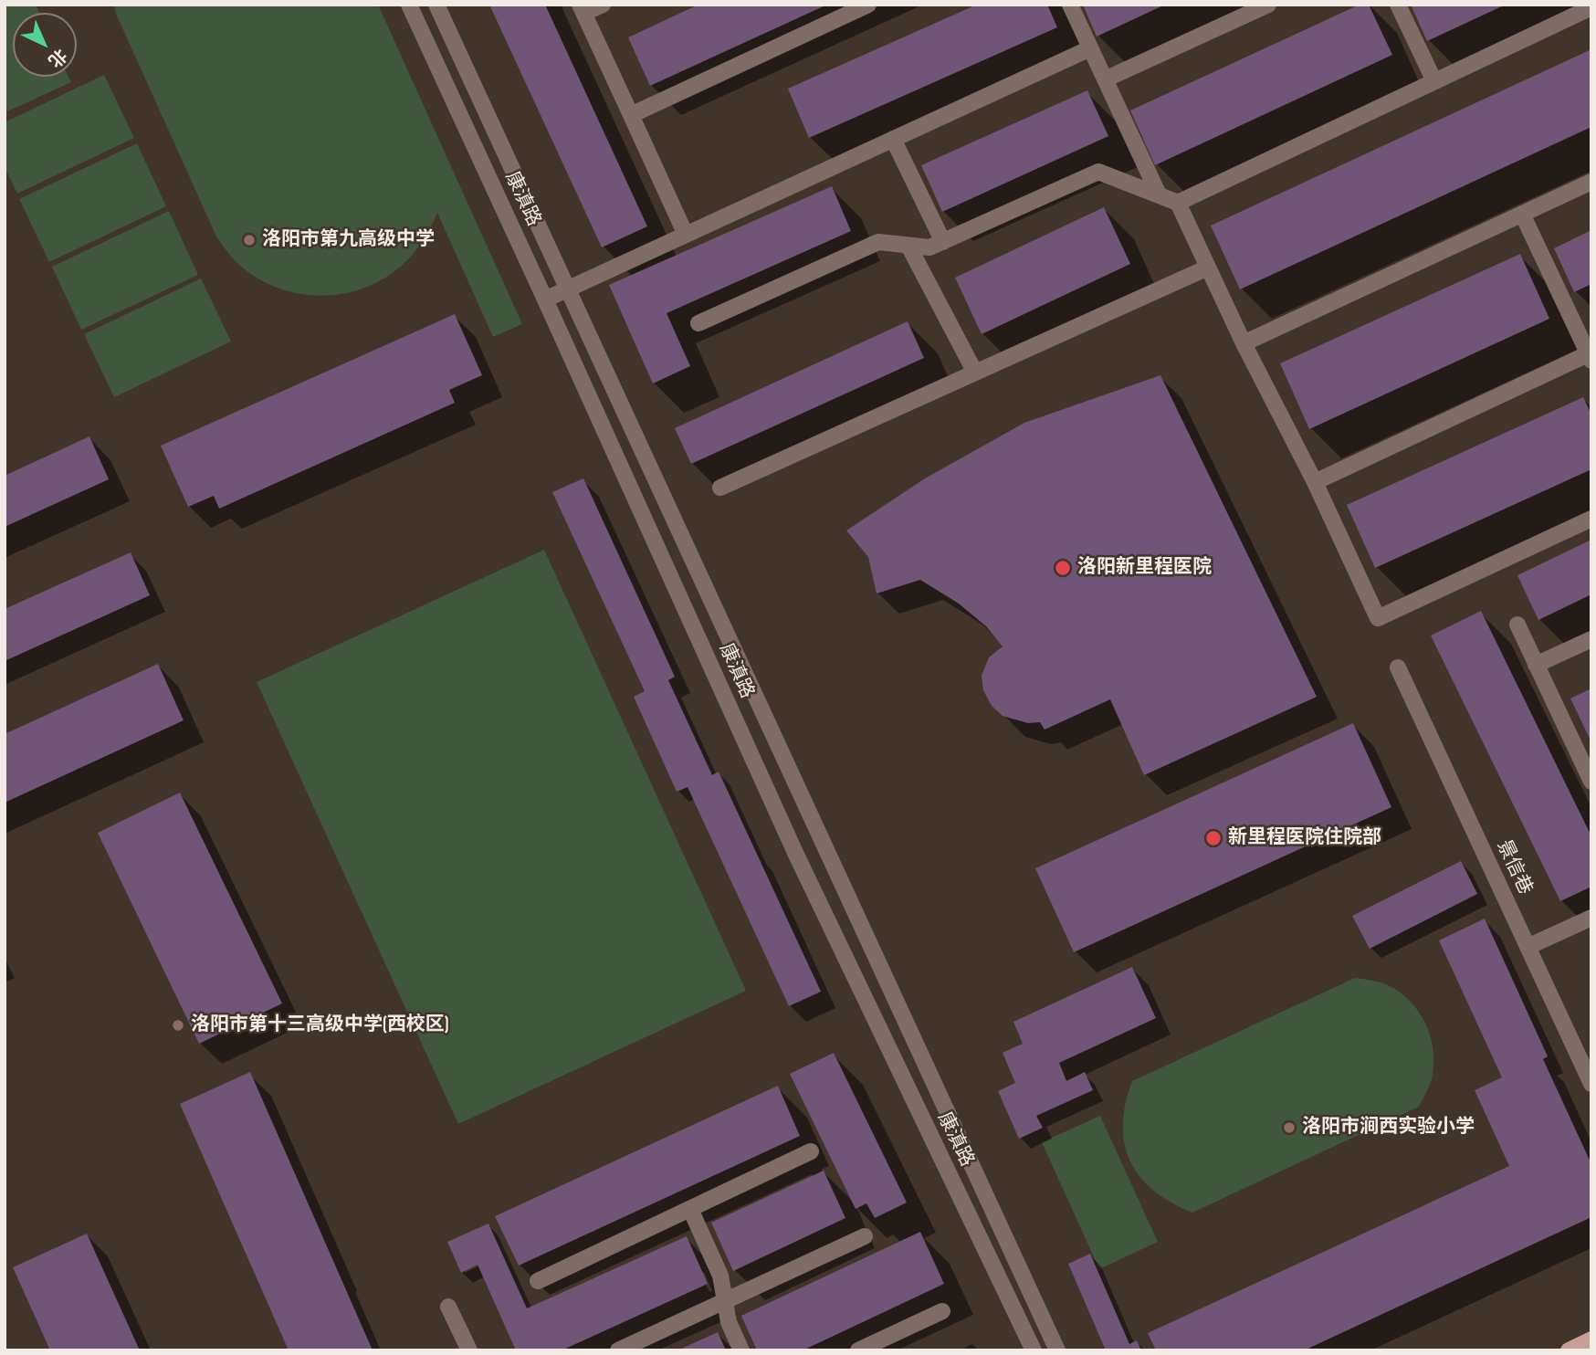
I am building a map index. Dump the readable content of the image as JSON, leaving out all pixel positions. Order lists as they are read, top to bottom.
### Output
{
  "streets": {
    "street": ["康滇路", "景信巷"]
  },
  "places": [
    "洛阳市第九高级中学",
    "洛阳新里程医院",
    "新里程医院住院部",
    "洛阳市第十三高级中学(西校区)",
    "洛阳市涧西实验小学"
  ],
  "north": "bottom right"
}
